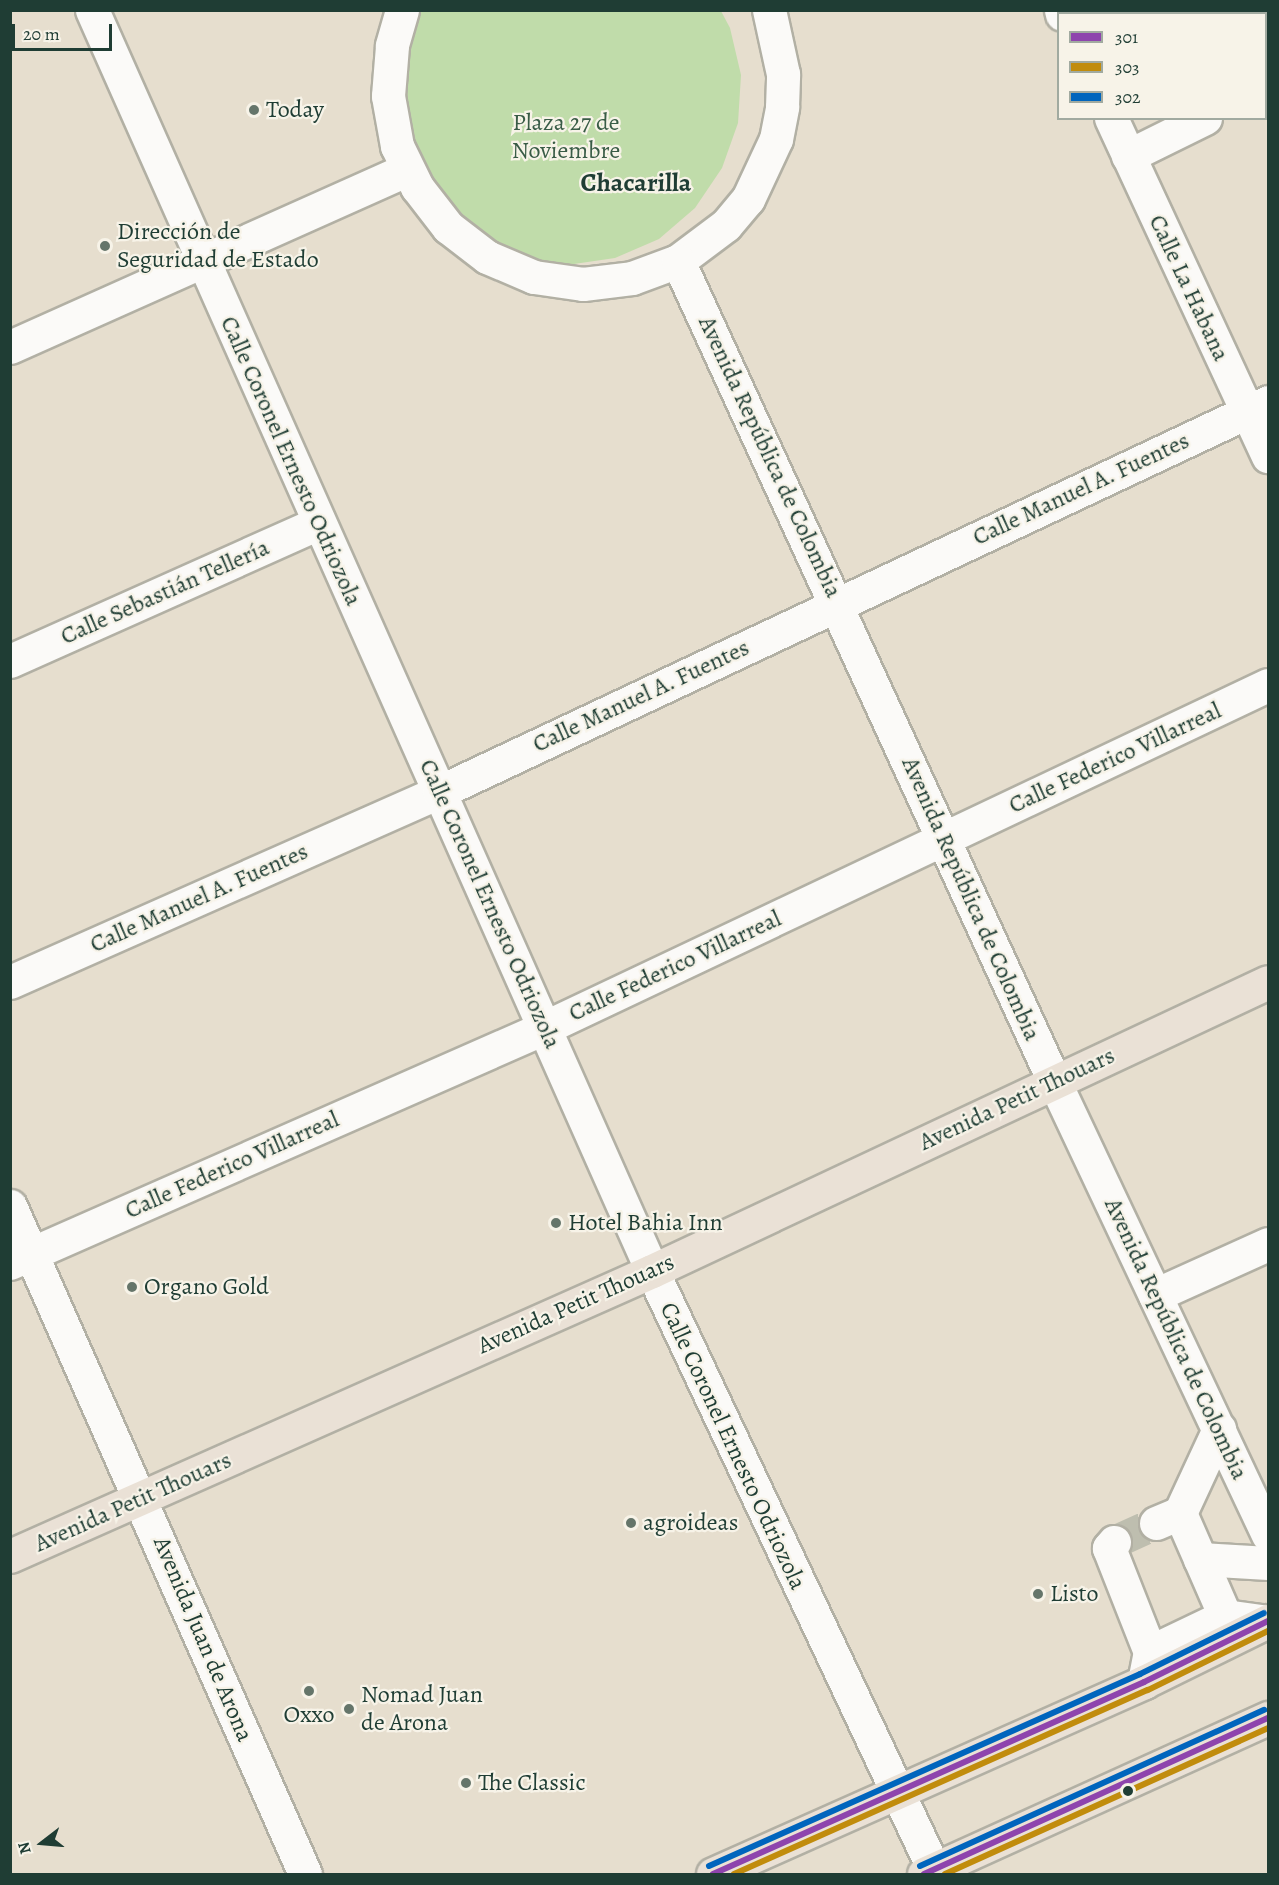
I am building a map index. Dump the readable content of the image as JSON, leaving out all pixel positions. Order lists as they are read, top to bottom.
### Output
{
  "streets": {
    "main road": ["Avenida Petit Thouars"],
    "street": [
      "Calle La Habana",
      "Avenida República de Colombia",
      "Calle Coronel Ernesto Odriozola",
      "Calle Manuel A. Fuentes",
      "Calle Sebastián Tellería",
      "Calle Federico Villarreal",
      "Avenida Juan de Arona"
    ]
  },
  "crossings": [
    ["Calle La Habana", "Calle Manuel A. Fuentes"],
    ["Avenida República de Colombia", "Calle Manuel A. Fuentes"],
    ["Avenida República de Colombia", "Calle Federico Villarreal"],
    ["Avenida República de Colombia", "Avenida Petit Thouars"],
    ["Calle Coronel Ernesto Odriozola", "Calle Manuel A. Fuentes"],
    ["Calle Coronel Ernesto Odriozola", "Calle Sebastián Tellería"],
    ["Calle Coronel Ernesto Odriozola", "Calle Federico Villarreal"],
    ["Calle Coronel Ernesto Odriozola", "Avenida Petit Thouars"],
    ["Calle Federico Villarreal", "Avenida Juan de Arona"],
    ["Avenida Petit Thouars", "Avenida Juan de Arona"]
  ],
  "districts": ["Chacarilla"],
  "parks": ["Plaza 27 de Noviembre"],
  "places": [
    "Today",
    "Dirección de Seguridad de Estado",
    "Hotel Bahia Inn",
    "Organo Gold",
    "agroideas",
    "Listo",
    "Oxxo",
    "Nomad Juan de Arona",
    "The Classic"
  ],
  "lines": ["transit line 302", "transit line 301", "transit line 303"],
  "legend": ["301", "303", "302"],
  "scale_bar": "20 m",
  "north": "left"
}
